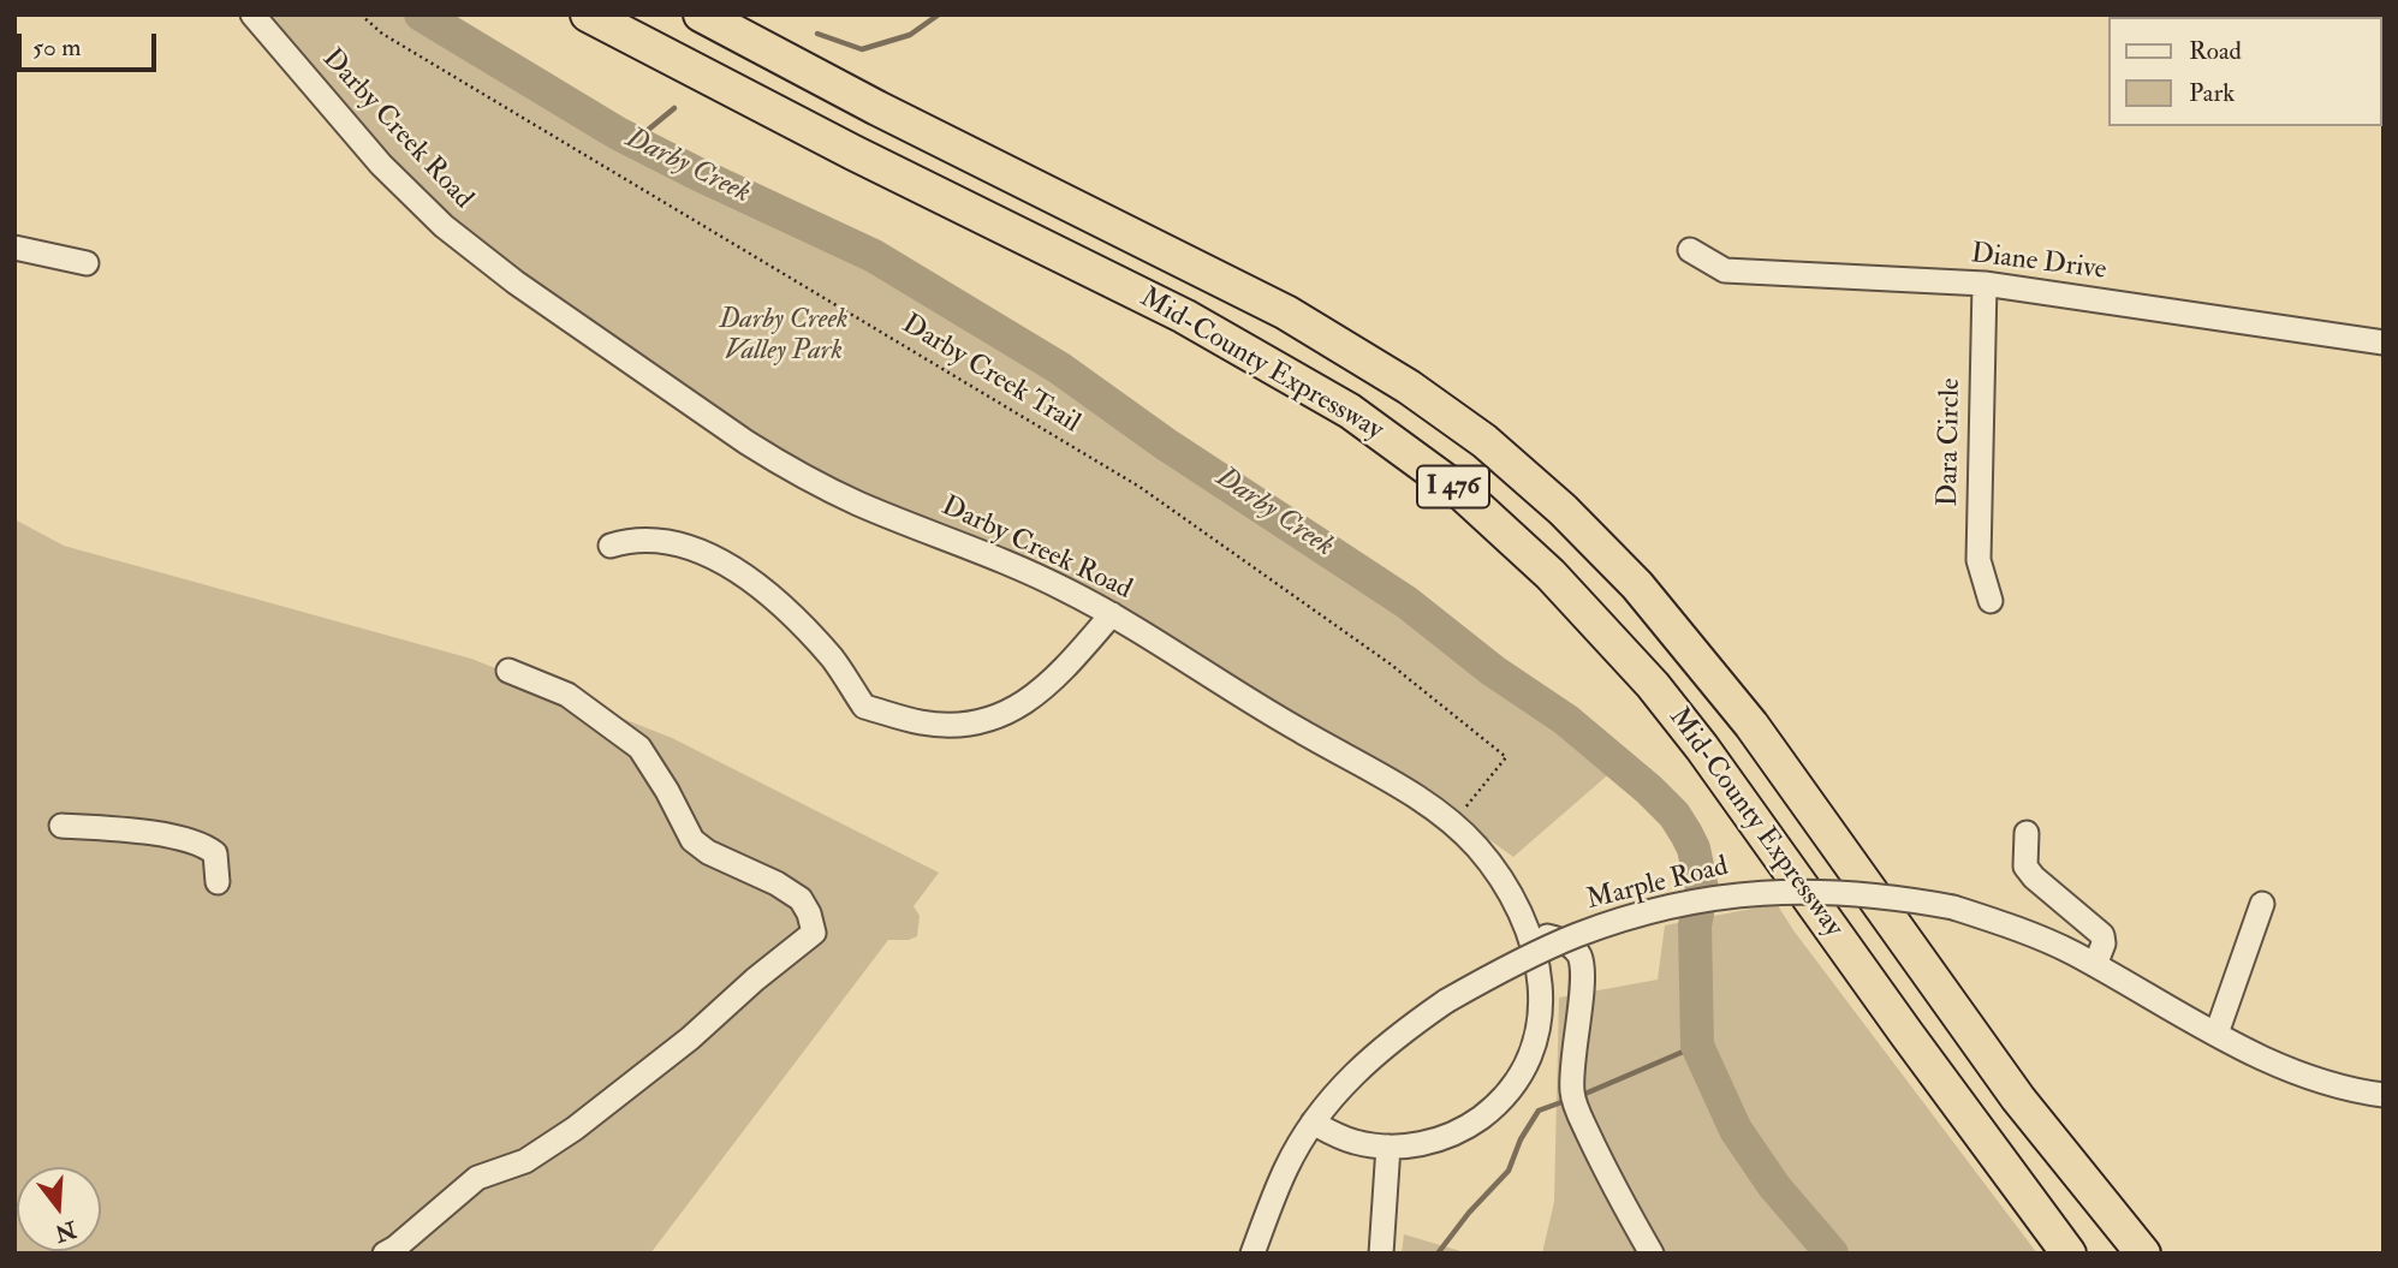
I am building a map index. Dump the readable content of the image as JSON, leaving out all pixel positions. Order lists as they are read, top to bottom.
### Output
{
  "streets": {
    "highway": ["Mid-County Expressway", "I 476"],
    "street": [
      "Darby Creek Road",
      "Diane Drive",
      "Dara Circle",
      "Marple Road"
    ],
    "path": ["Darby Creek Trail"]
  },
  "crossings": [
    ["Darby Creek Road", "Darby Creek Trail"],
    ["Darby Creek Road", "Marple Road"],
    ["Diane Drive", "Dara Circle"]
  ],
  "water": ["Darby Creek"],
  "parks": ["Darby Creek Valley Park"],
  "legend": ["Road", "Park"],
  "scale_bar": "50 m",
  "north": "bottom"
}
